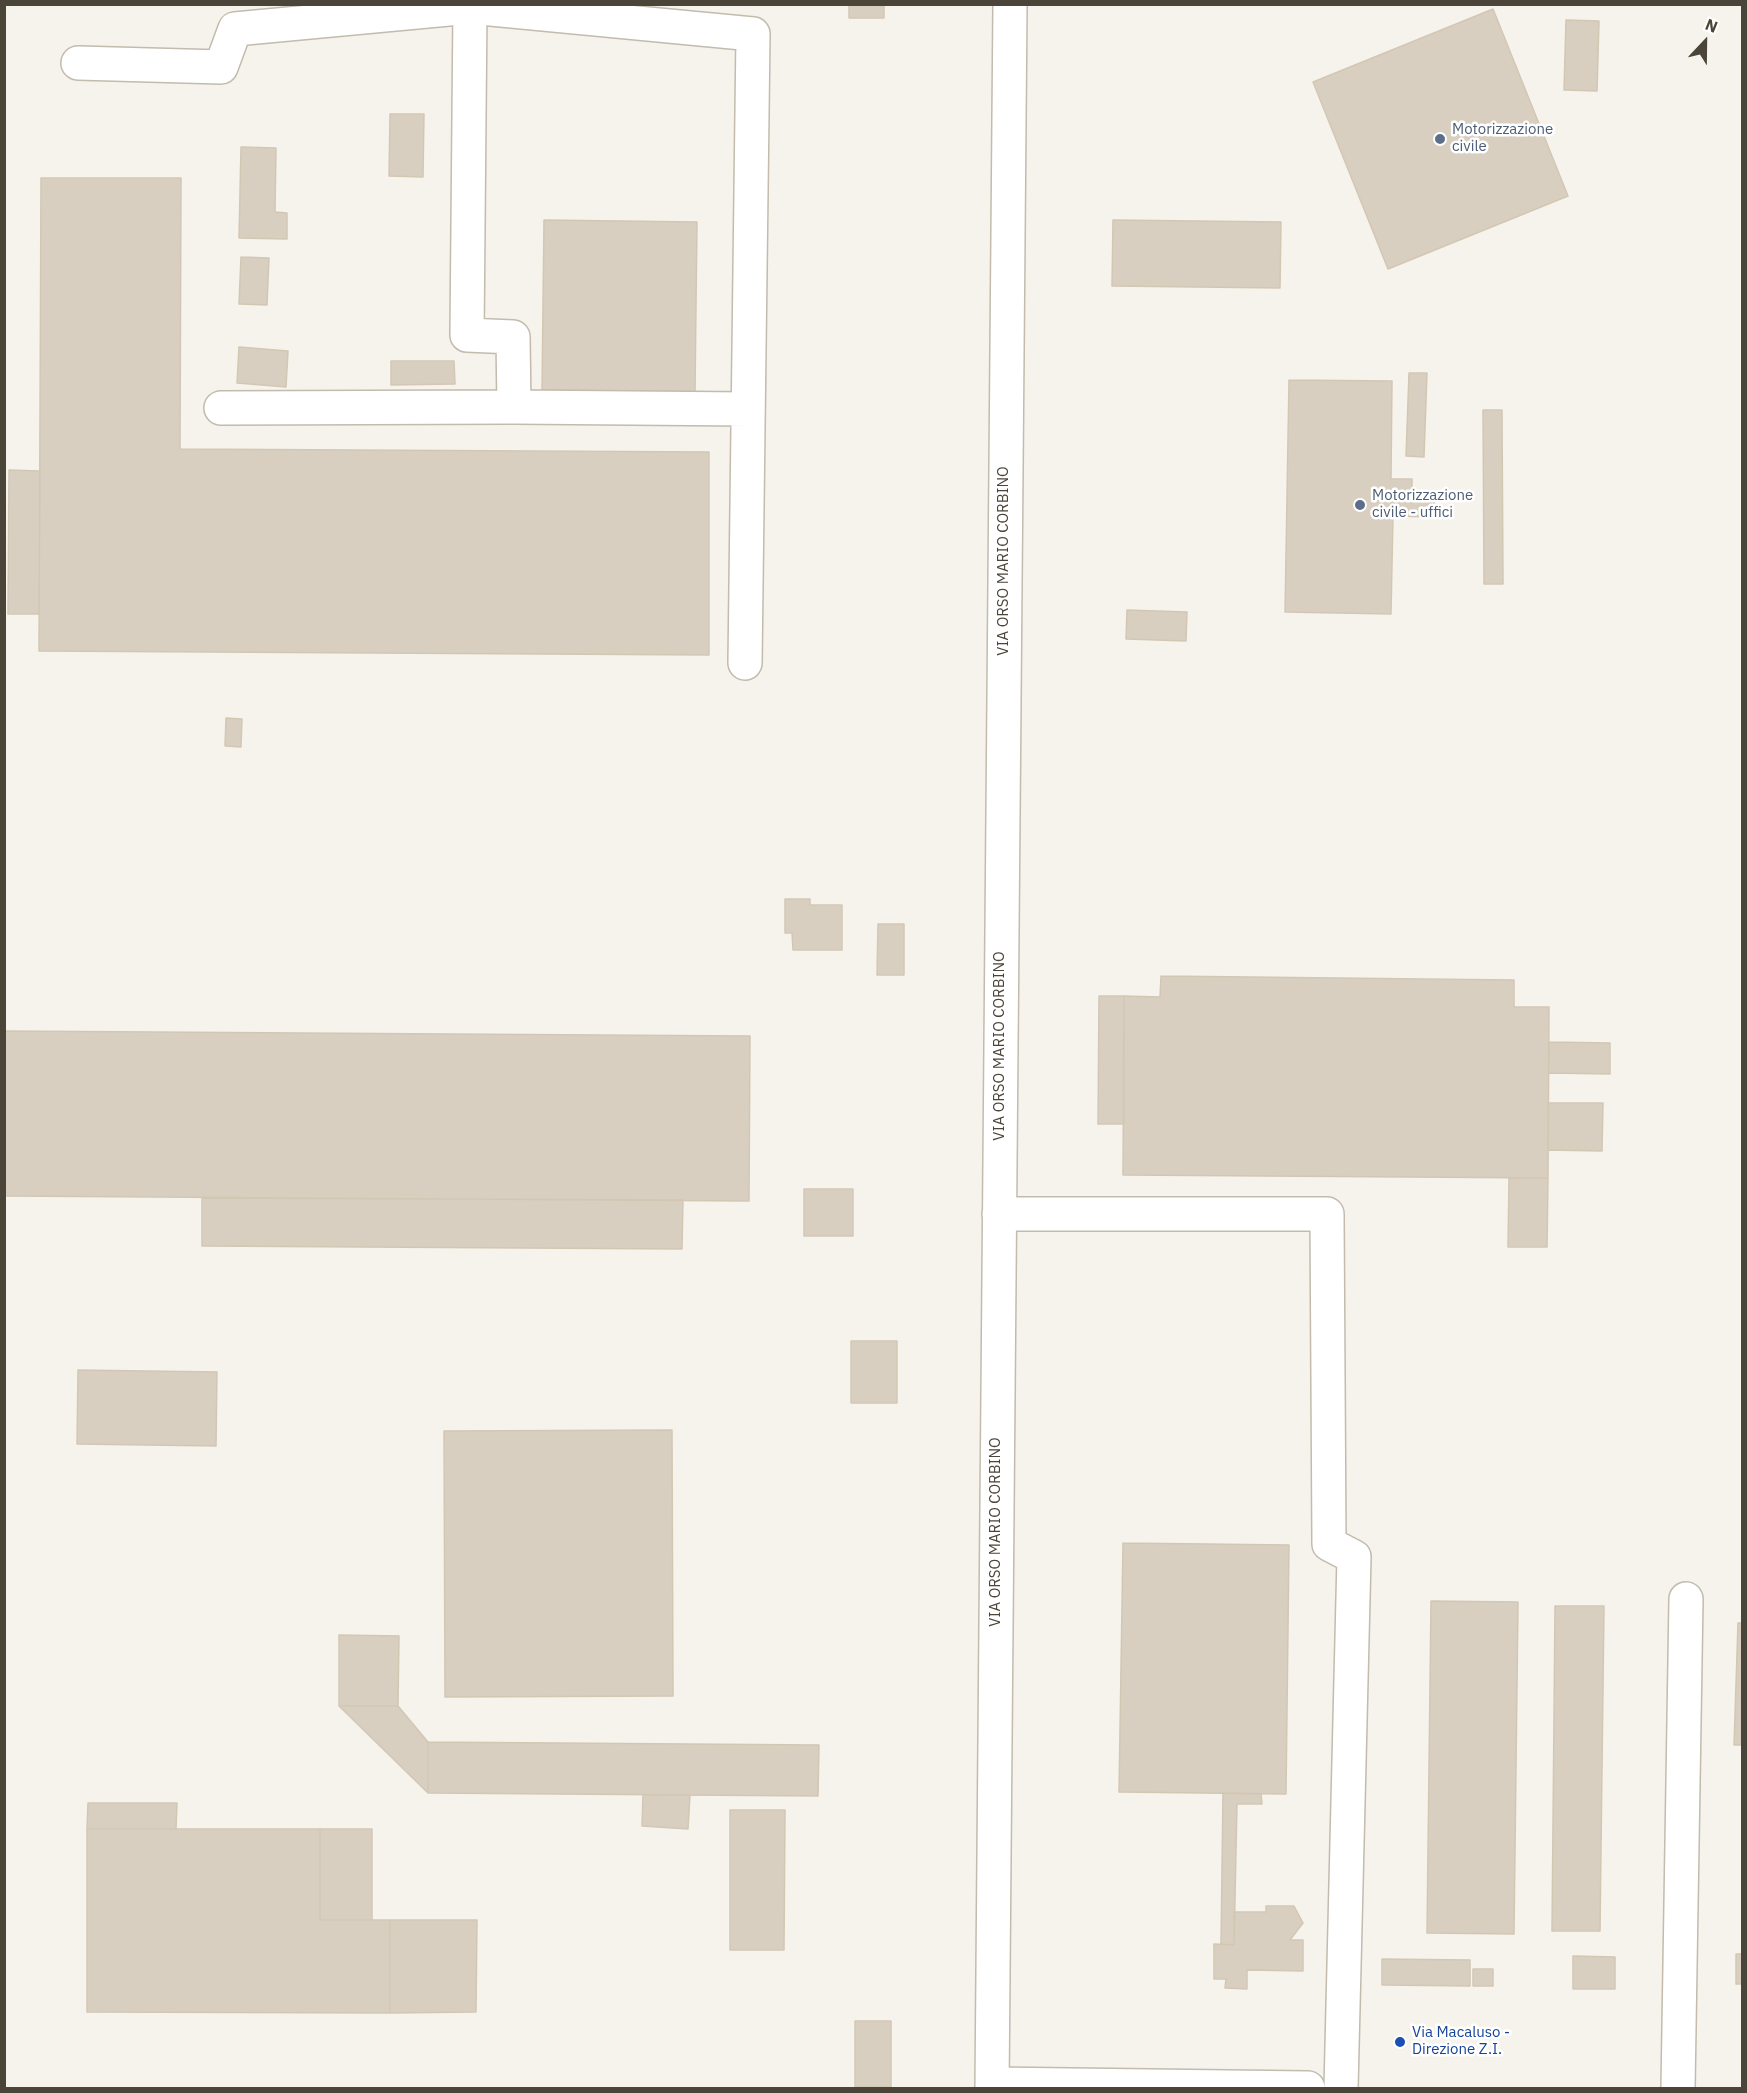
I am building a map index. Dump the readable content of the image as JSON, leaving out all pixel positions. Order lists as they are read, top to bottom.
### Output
{
  "streets": {
    "street": ["VIA ORSO MARIO CORBINO"]
  },
  "places": ["Motorizzazione civile", "Motorizzazione civile - uffici", "Via Macaluso - Direzione Z.I."],
  "north": "top"
}
